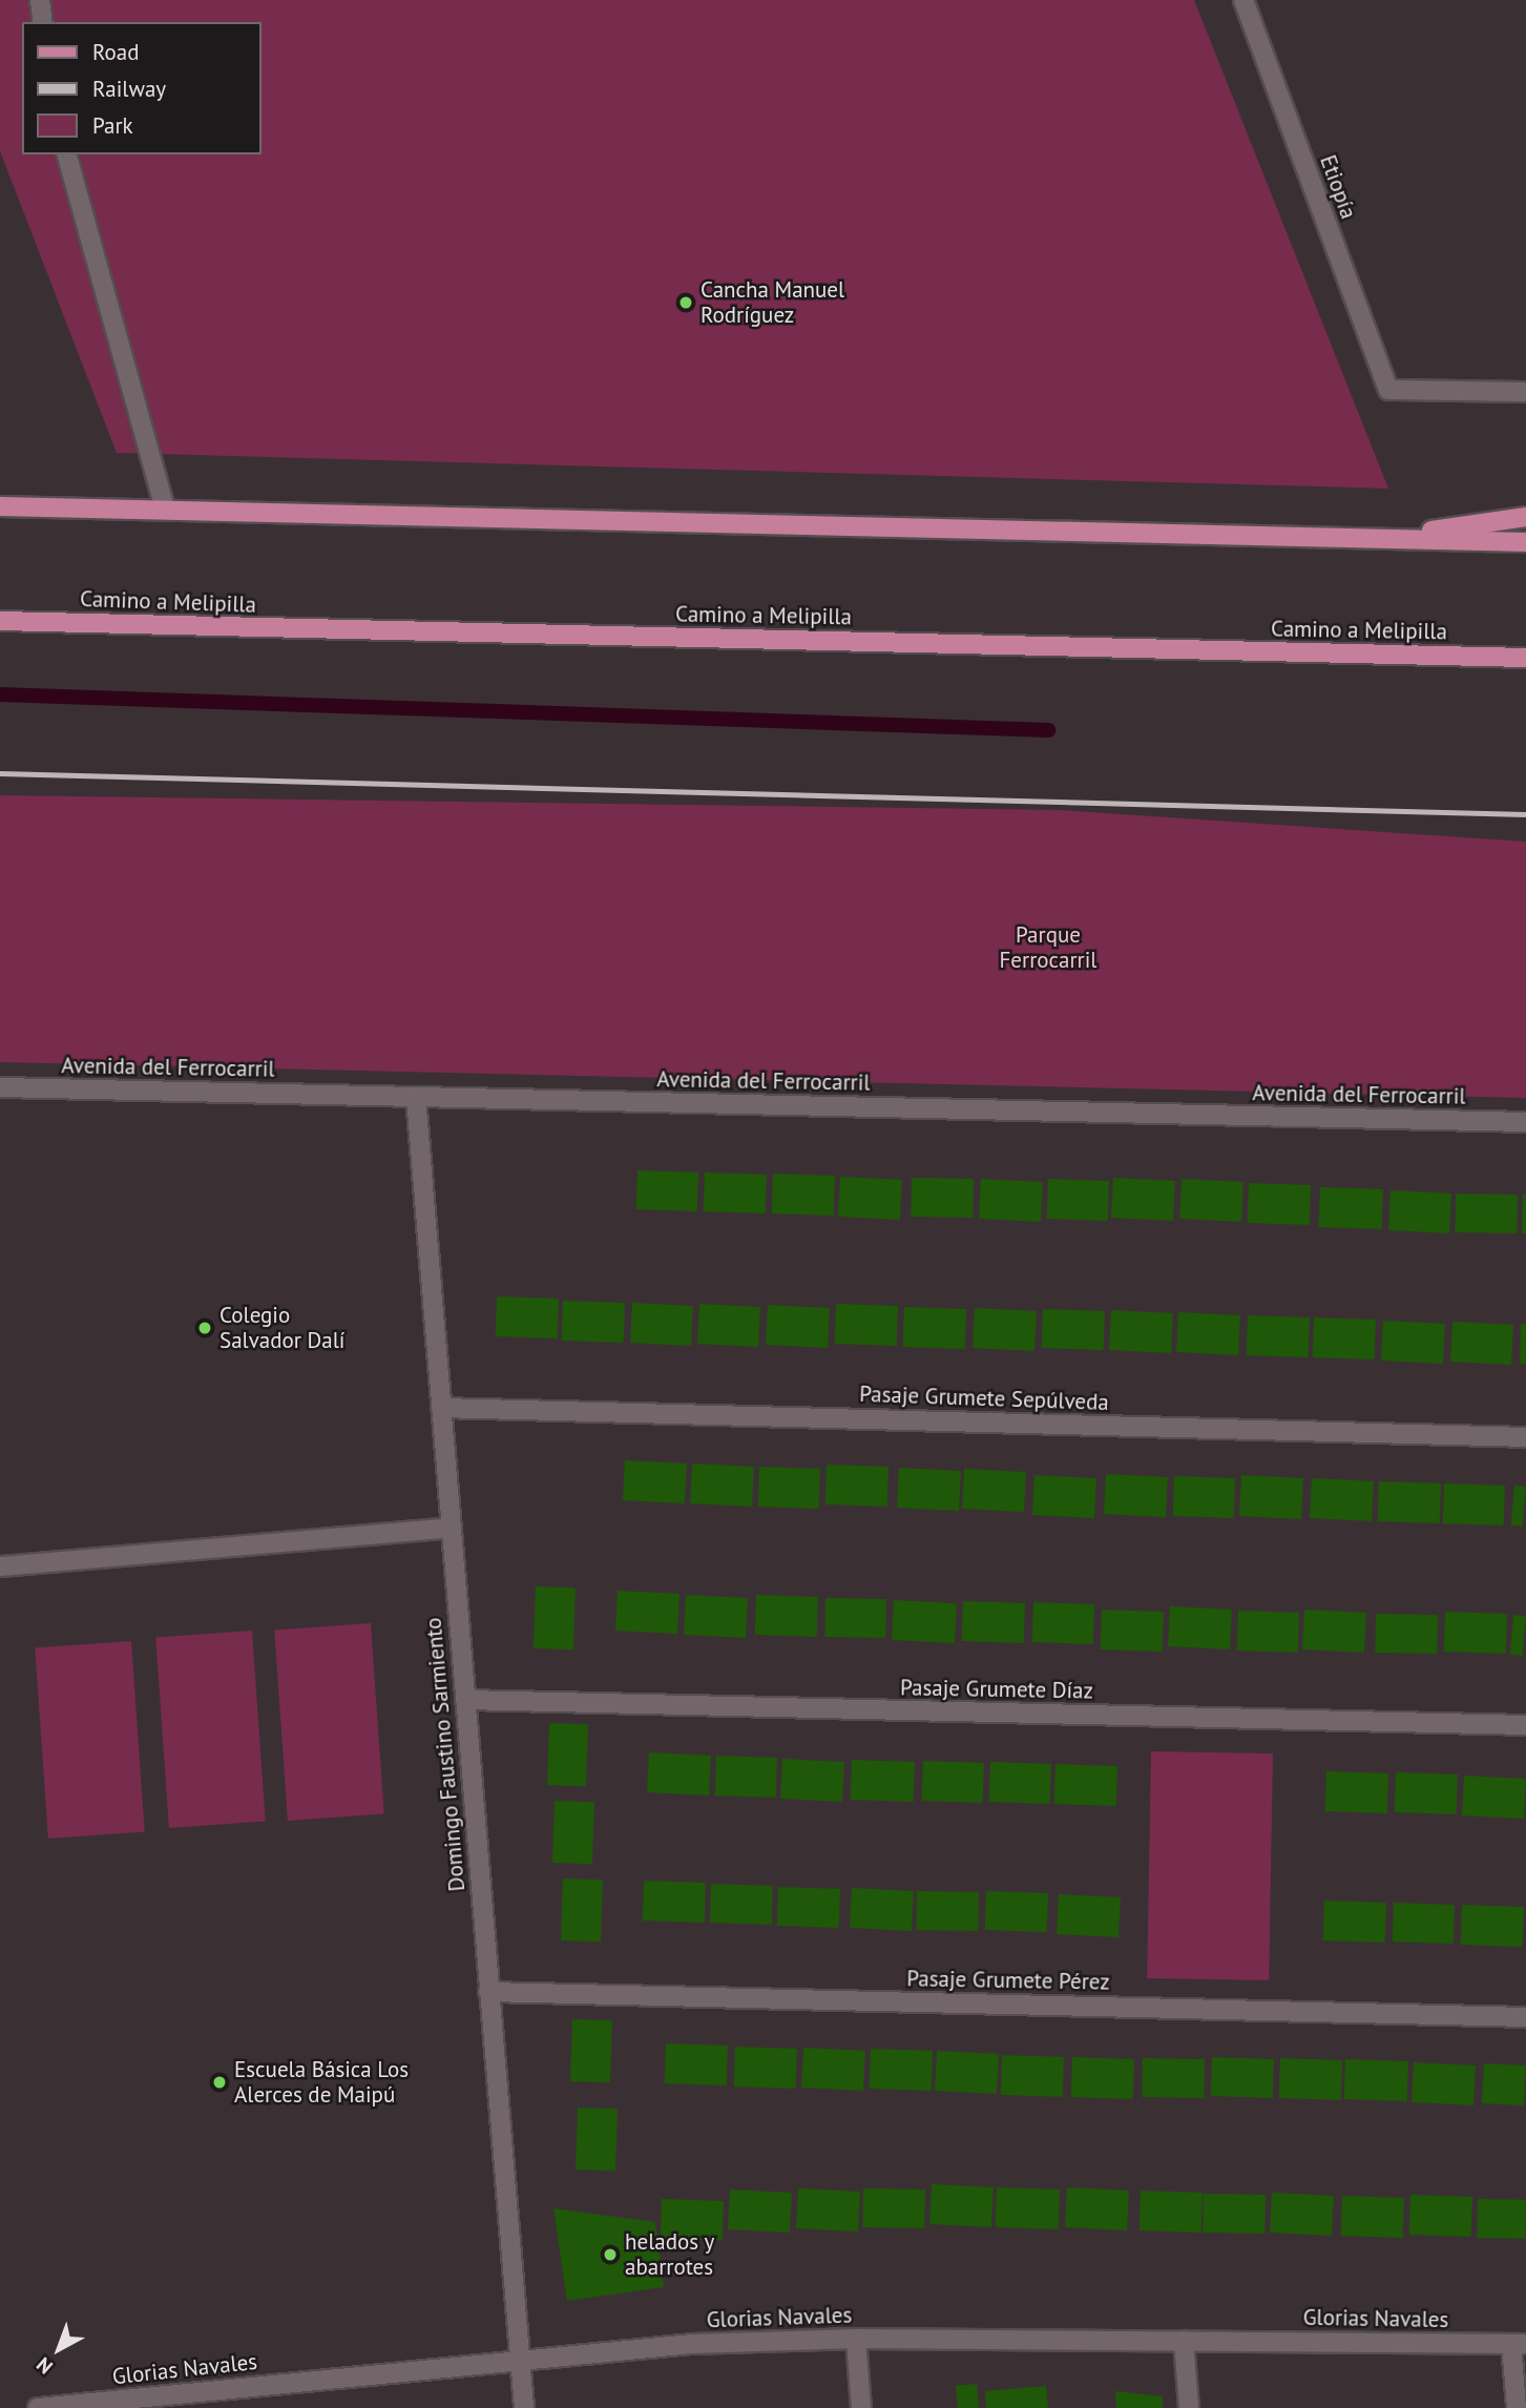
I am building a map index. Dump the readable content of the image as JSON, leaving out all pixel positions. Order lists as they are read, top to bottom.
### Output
{
  "streets": {
    "main road": ["Camino a Melipilla"],
    "street": [
      "Etiopía",
      "Avenida del Ferrocarril",
      "Pasaje Grumete Sepúlveda",
      "Pasaje Grumete Díaz",
      "Domingo Faustino Sarmiento",
      "Pasaje Grumete Pérez",
      "Glorias Navales"
    ]
  },
  "crossings": [
    ["Avenida del Ferrocarril", "Domingo Faustino Sarmiento"],
    ["Pasaje Grumete Sepúlveda", "Domingo Faustino Sarmiento"],
    ["Pasaje Grumete Díaz", "Domingo Faustino Sarmiento"],
    ["Domingo Faustino Sarmiento", "Pasaje Grumete Pérez"],
    ["Domingo Faustino Sarmiento", "Glorias Navales"]
  ],
  "parks": ["Parque Ferrocarril"],
  "places": [
    "Cancha Manuel Rodríguez",
    "Colegio Salvador Dalí",
    "Escuela Básica Los Alerces de Maipú",
    "helados y abarrotes"
  ],
  "legend": ["Road", "Railway", "Park"],
  "north": "bottom left"
}
